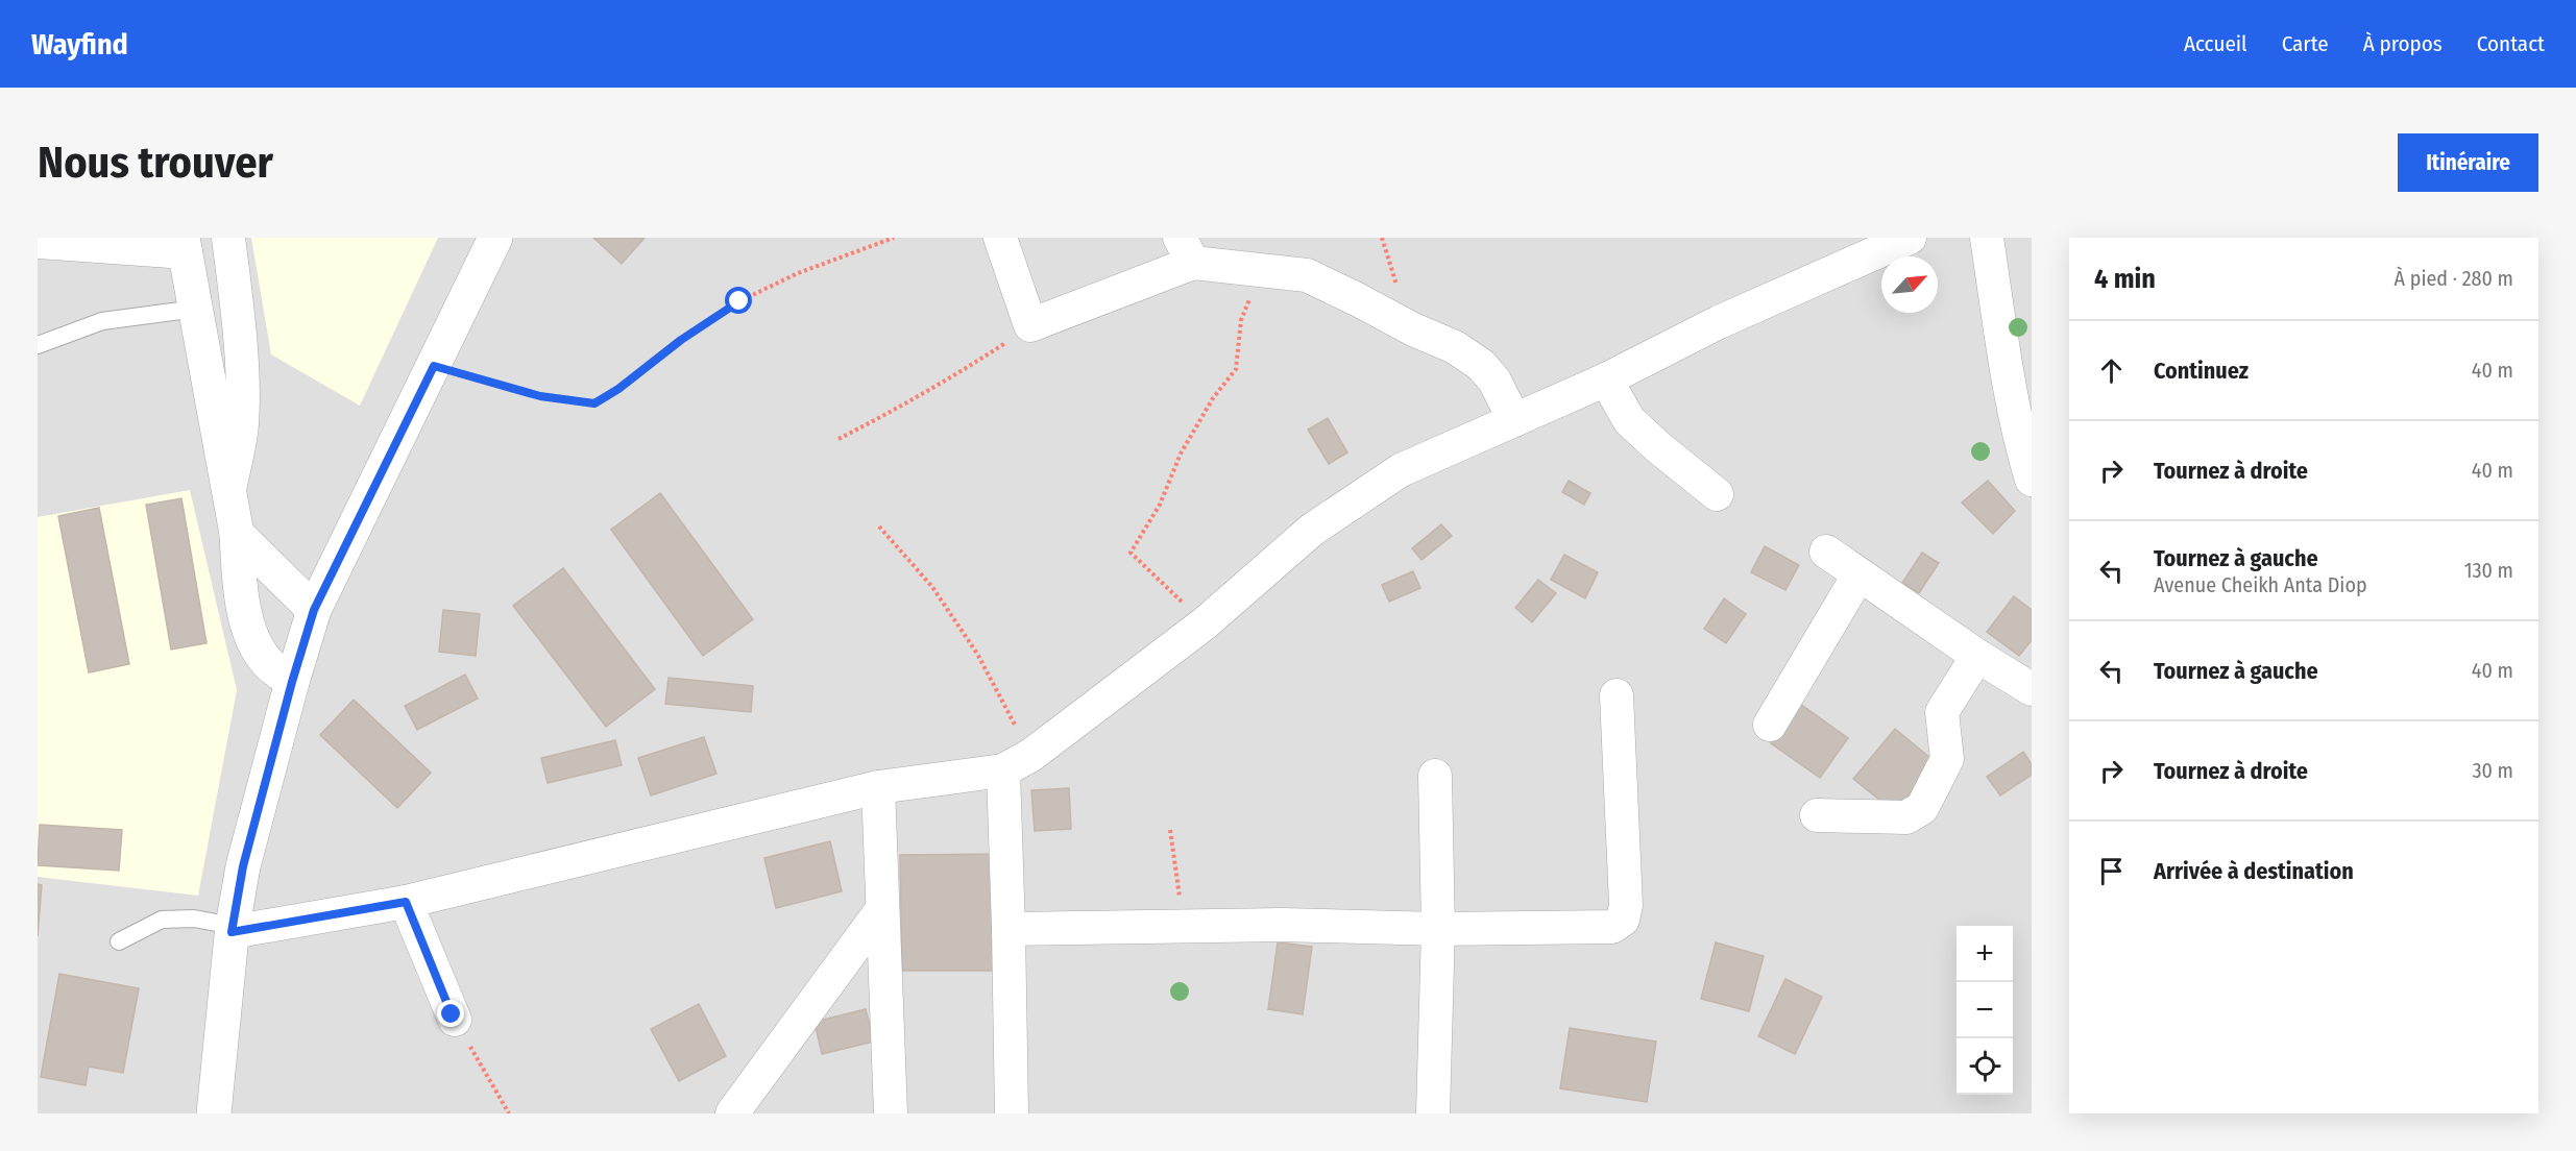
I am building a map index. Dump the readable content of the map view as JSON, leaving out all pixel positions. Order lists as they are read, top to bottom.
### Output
{
  "north": "top right",
  "page": {
    "header": "Wayfind",
    "nav": [
      "Accueil",
      "Carte",
      "À propos",
      "Contact"
    ],
    "buttons": "Itinéraire",
    "title": "Nous trouver",
    "heading": ["4 min", "À pied · 280 m"],
    "list": [
      ["Continuez", "40 m"],
      ["Tournez à droite", "40 m"],
      ["Tournez à gauche", "Avenue Cheikh Anta Diop", "130 m"],
      ["Tournez à gauche", "40 m"],
      ["Tournez à droite", "30 m"],
      "Arrivée à destination"
    ],
    "map_buttons": ["+", "−"]
  }
}
